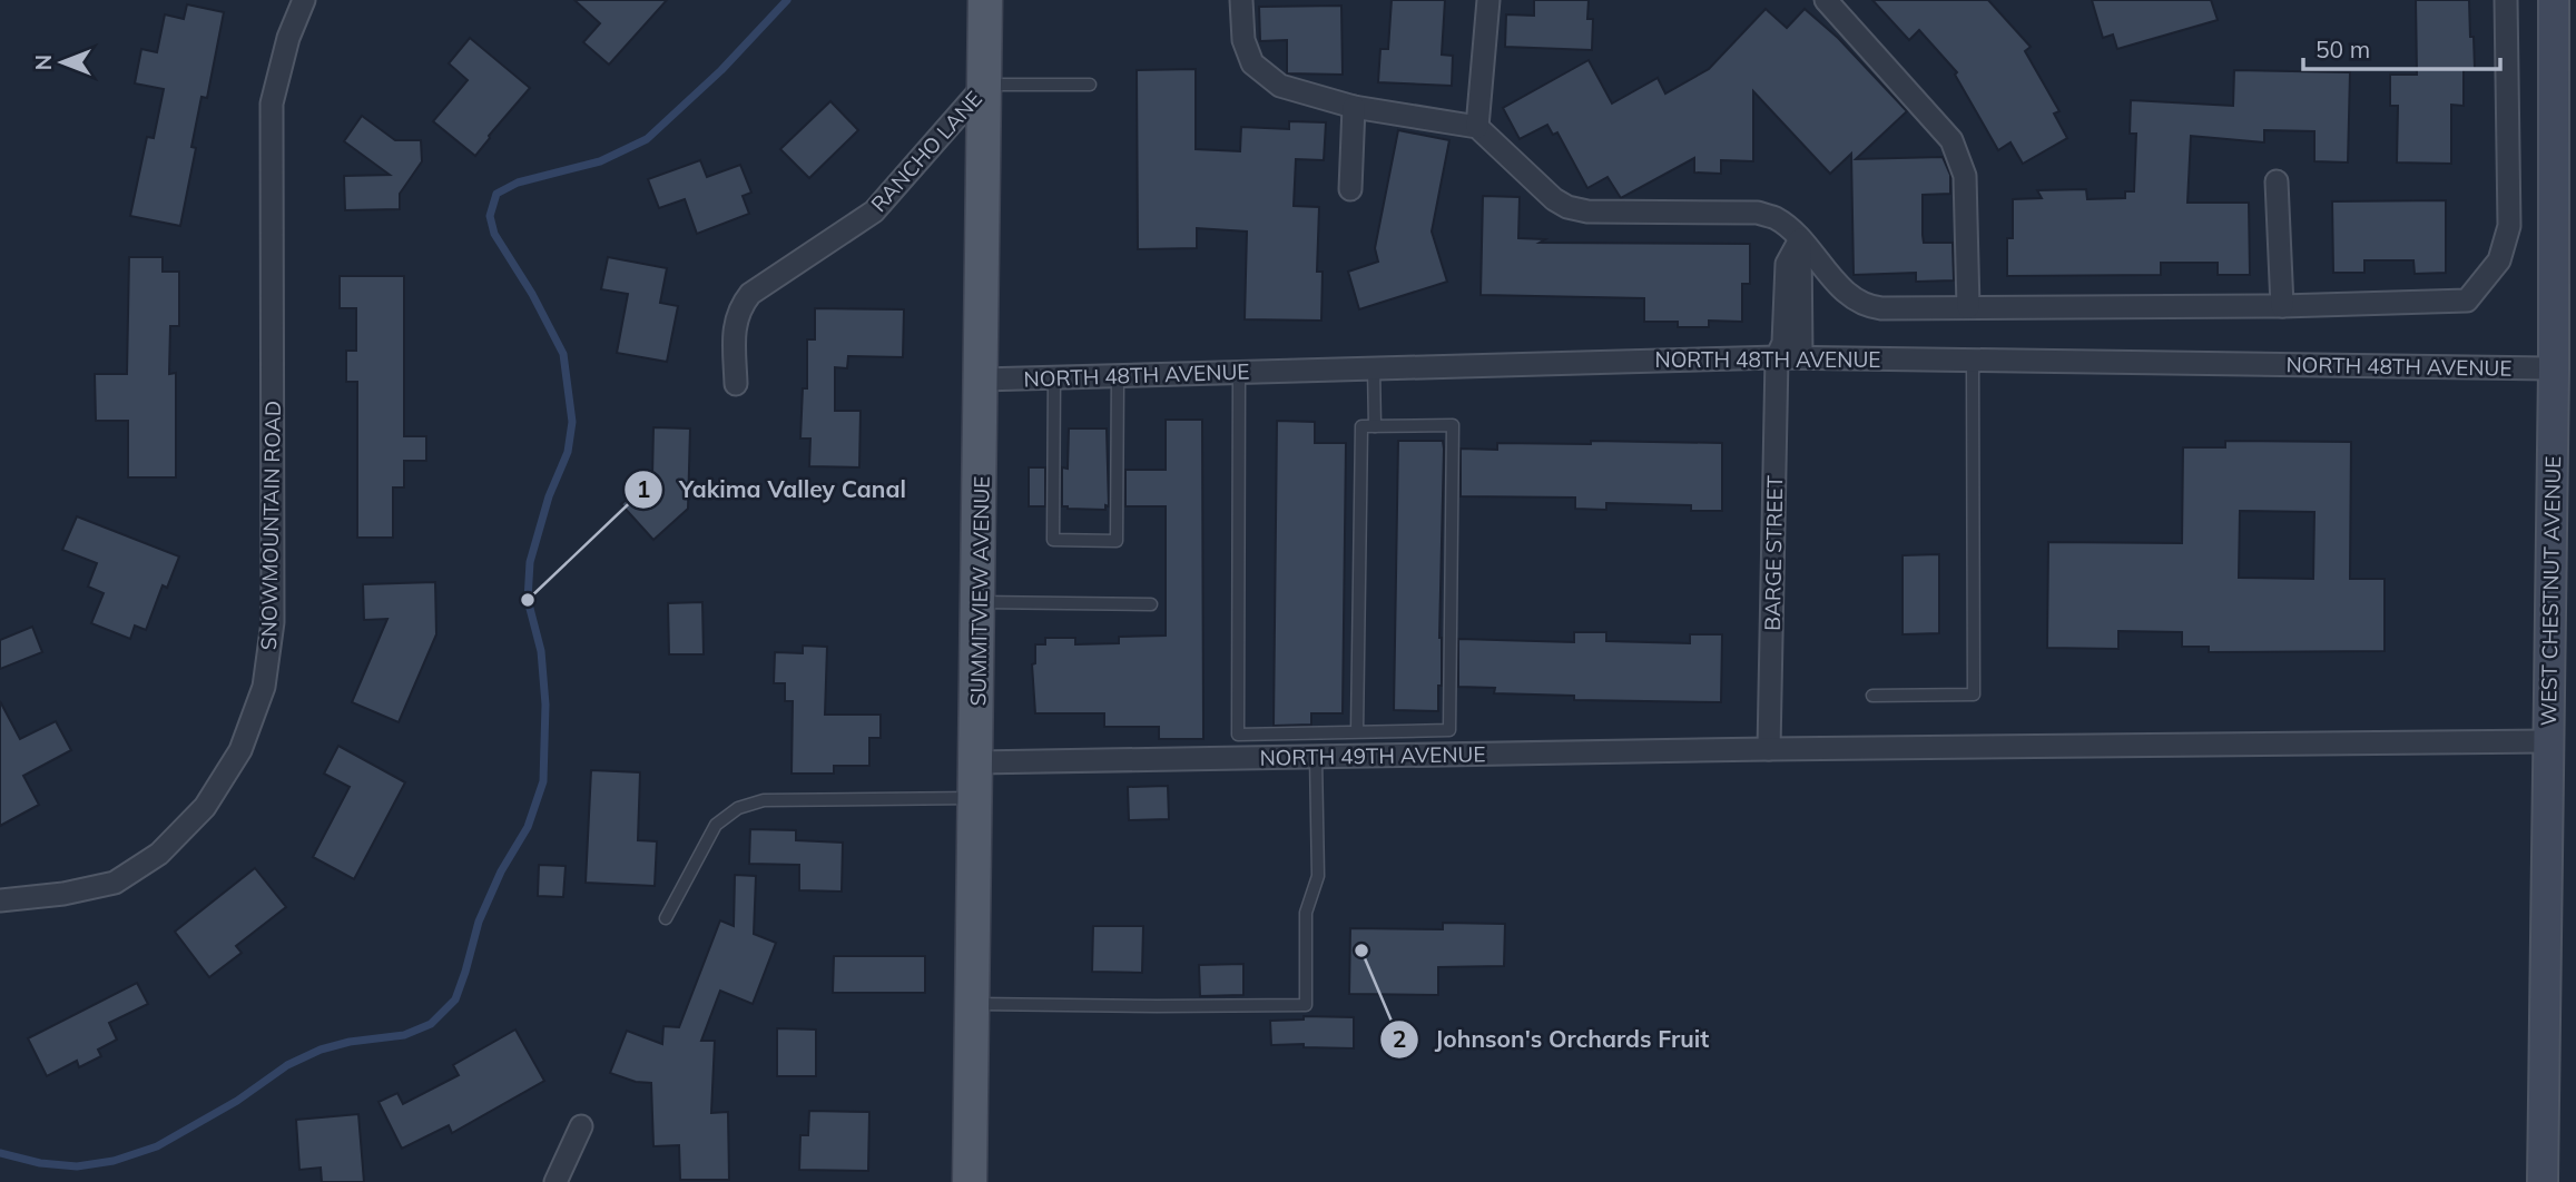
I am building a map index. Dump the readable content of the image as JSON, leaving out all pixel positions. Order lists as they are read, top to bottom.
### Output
{
  "streets": {
    "main road": ["SUMMITVIEW AVENUE"],
    "street": [
      "RANCHO LANE",
      "NORTH 48TH AVENUE",
      "SNOWMOUNTAIN ROAD",
      "BARGE STREET",
      "WEST CHESTNUT AVENUE",
      "NORTH 49TH AVENUE"
    ]
  },
  "crossings": [
    ["RANCHO LANE", "SUMMITVIEW AVENUE"],
    ["NORTH 48TH AVENUE", "BARGE STREET"],
    ["NORTH 48TH AVENUE", "SUMMITVIEW AVENUE"],
    ["NORTH 48TH AVENUE", "WEST CHESTNUT AVENUE"],
    ["BARGE STREET", "NORTH 49TH AVENUE"],
    ["SUMMITVIEW AVENUE", "NORTH 49TH AVENUE"],
    ["WEST CHESTNUT AVENUE", "NORTH 49TH AVENUE"]
  ],
  "places": ["Yakima Valley Canal", "Johnson's Orchards Fruit"],
  "scale_bar": "50 m",
  "north": "left"
}
